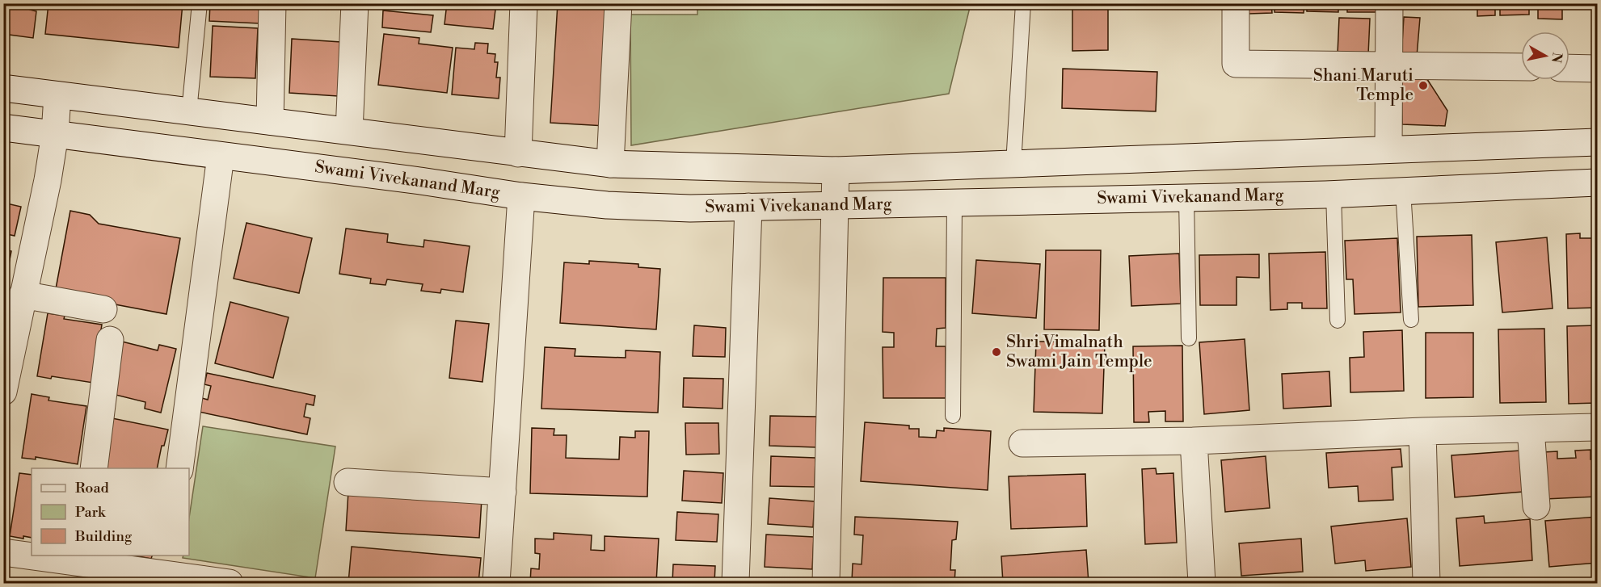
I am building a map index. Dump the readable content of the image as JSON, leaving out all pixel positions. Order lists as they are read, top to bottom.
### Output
{
  "streets": {
    "street": ["Swami Vivekanand Marg"]
  },
  "places": ["Shani Maruti Temple", "Shri Vimalnath Swami Jain Temple"],
  "legend": ["Road", "Park", "Building"],
  "north": "right"
}
